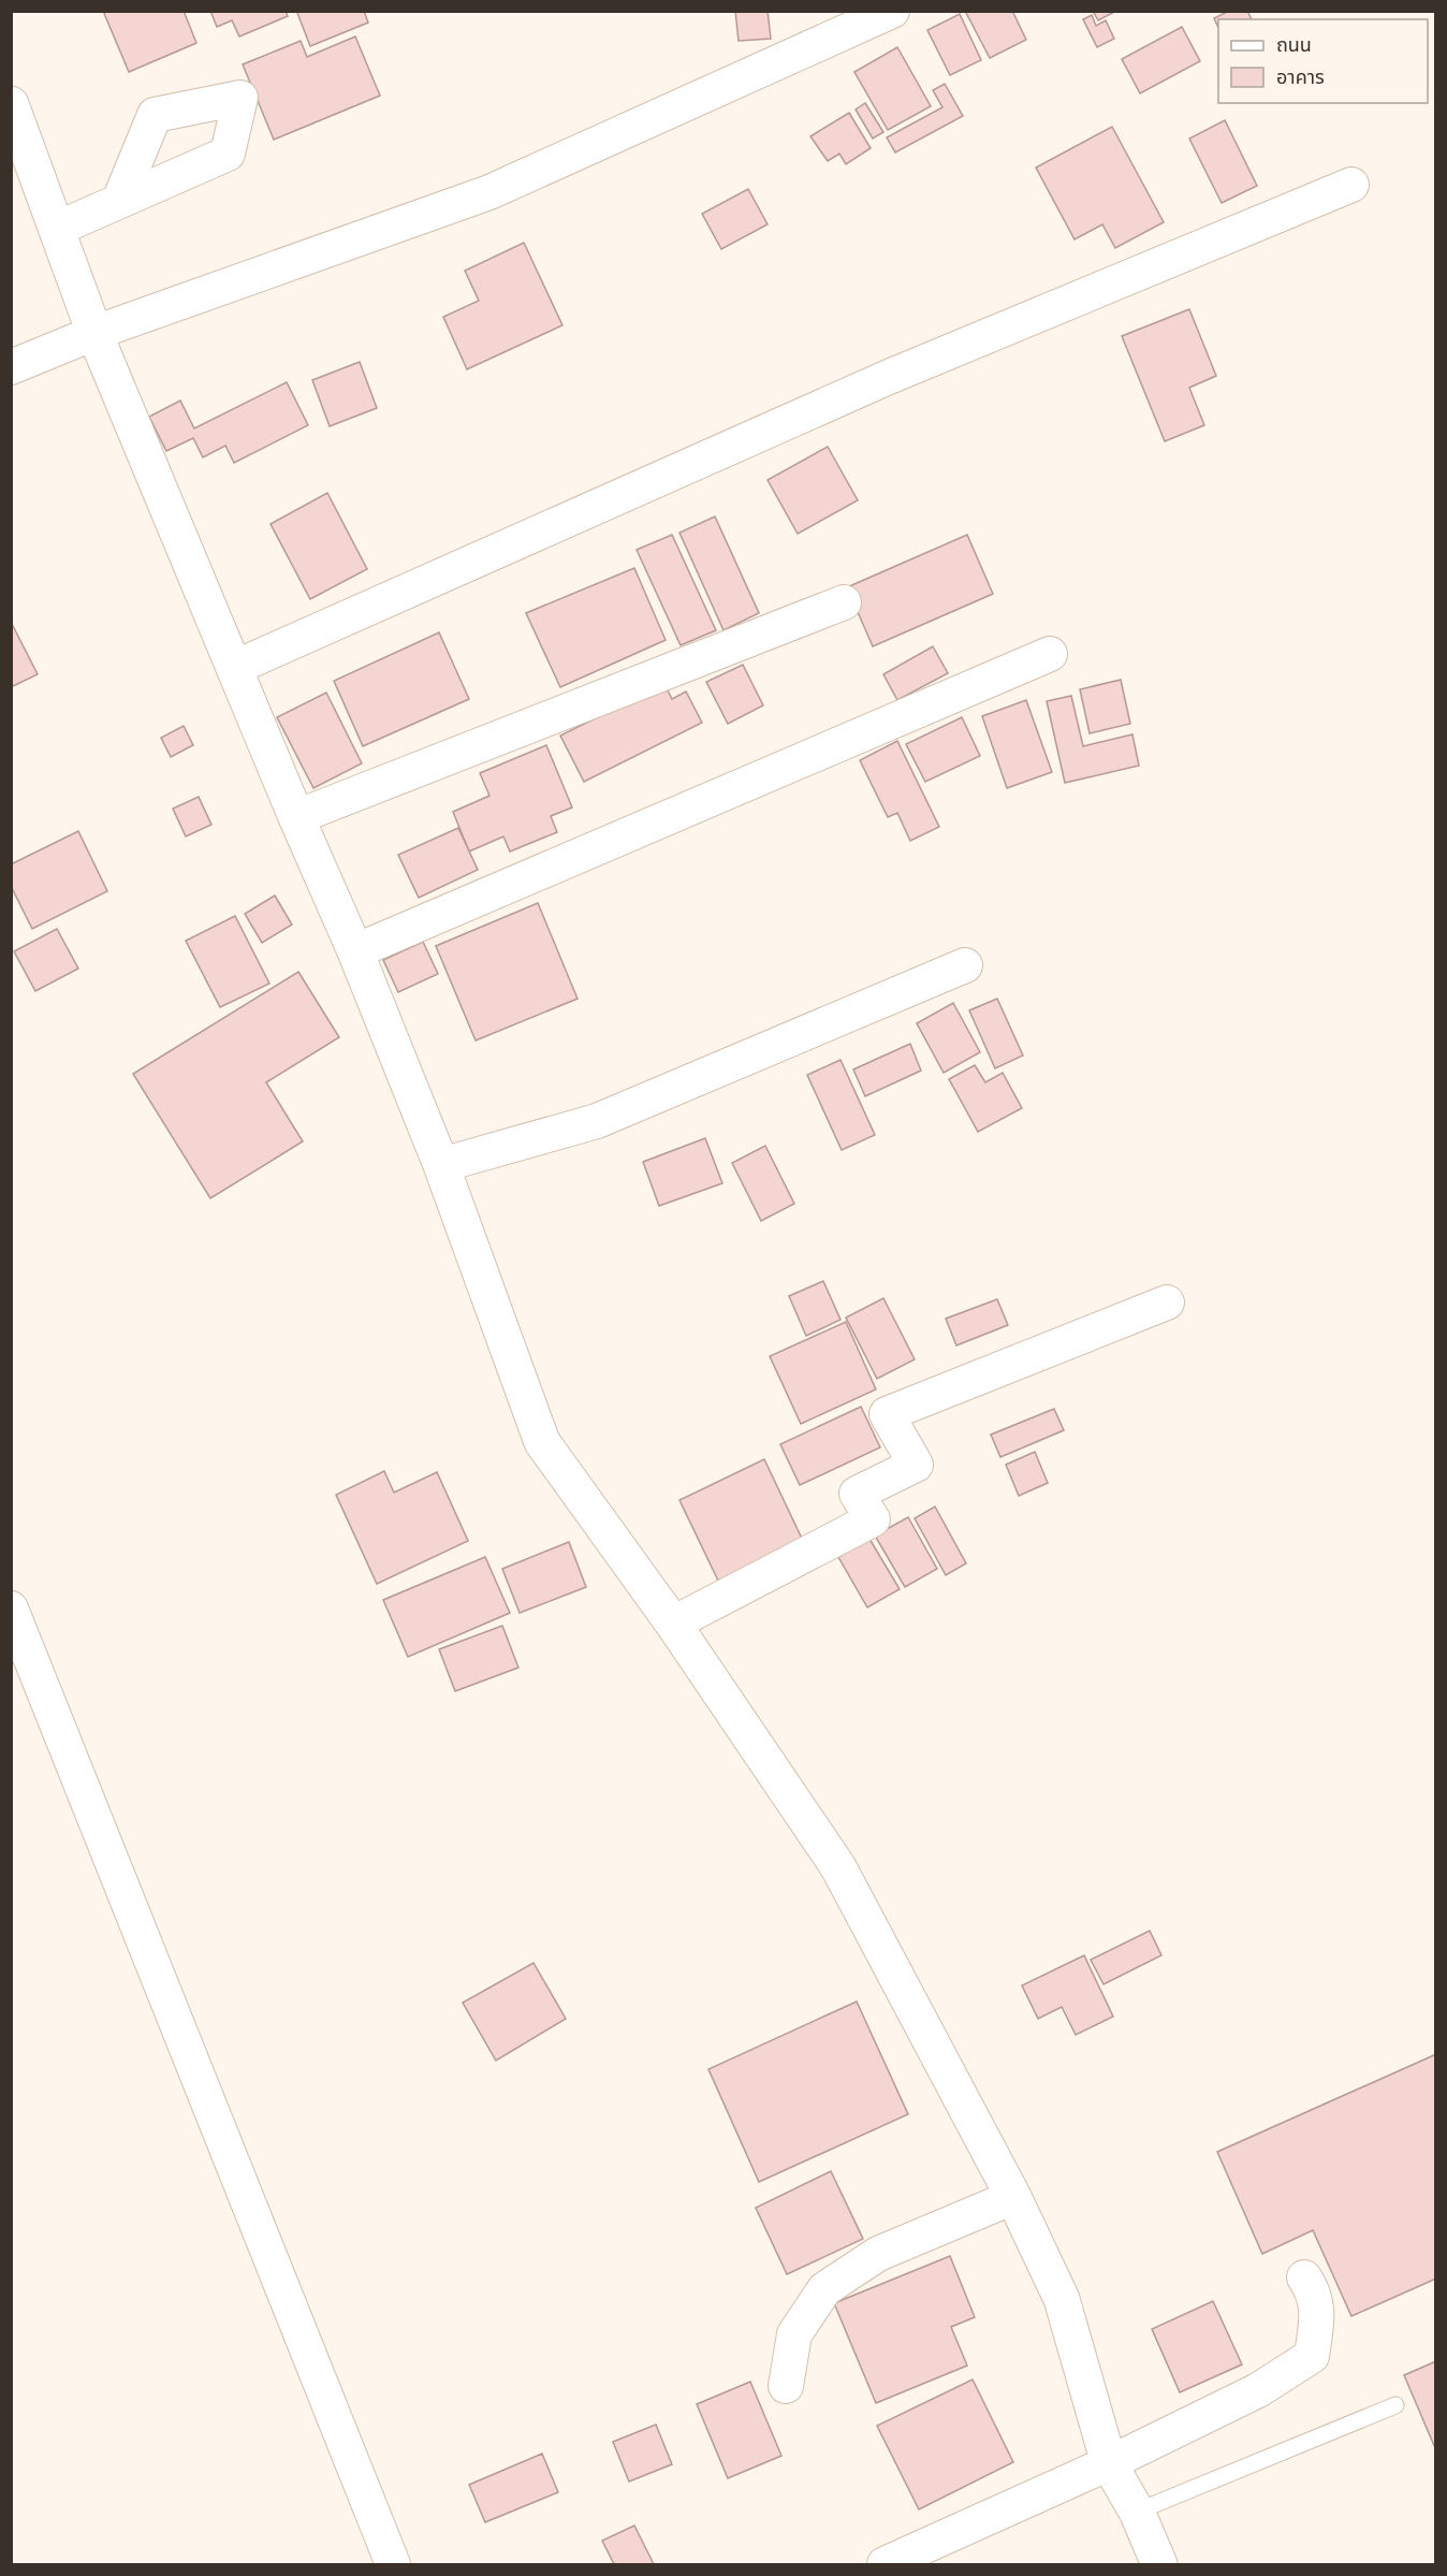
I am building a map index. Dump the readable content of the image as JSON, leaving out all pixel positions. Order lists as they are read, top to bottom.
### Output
{
  "legend": ["ถนน", "อาคาร"]
}
